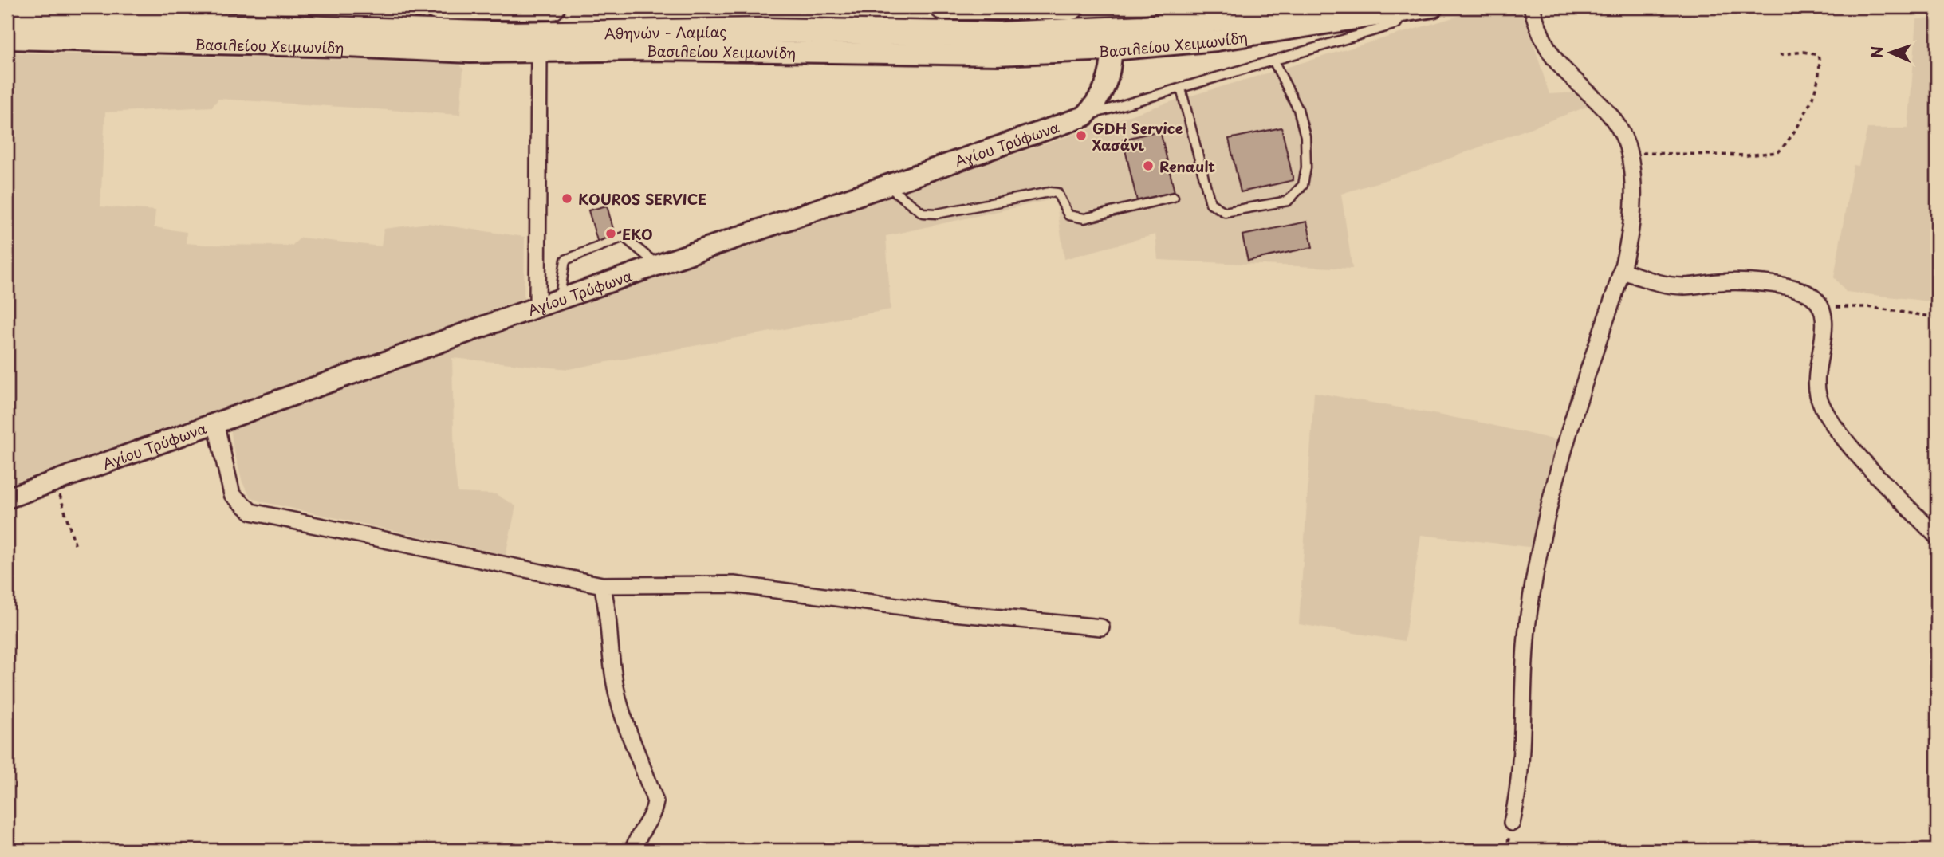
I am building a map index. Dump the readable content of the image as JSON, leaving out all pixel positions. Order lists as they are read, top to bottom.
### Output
{
  "streets": {
    "main road": ["Αθηνών - Λαμίας"],
    "street": ["Βασιλείου Χειμωνίδη", "Αγίου Τρύφωνα"]
  },
  "places": [
    "GDH Service Χασάνι",
    "Renault",
    "KOUROS SERVICE",
    "EKO"
  ],
  "north": "left"
}
